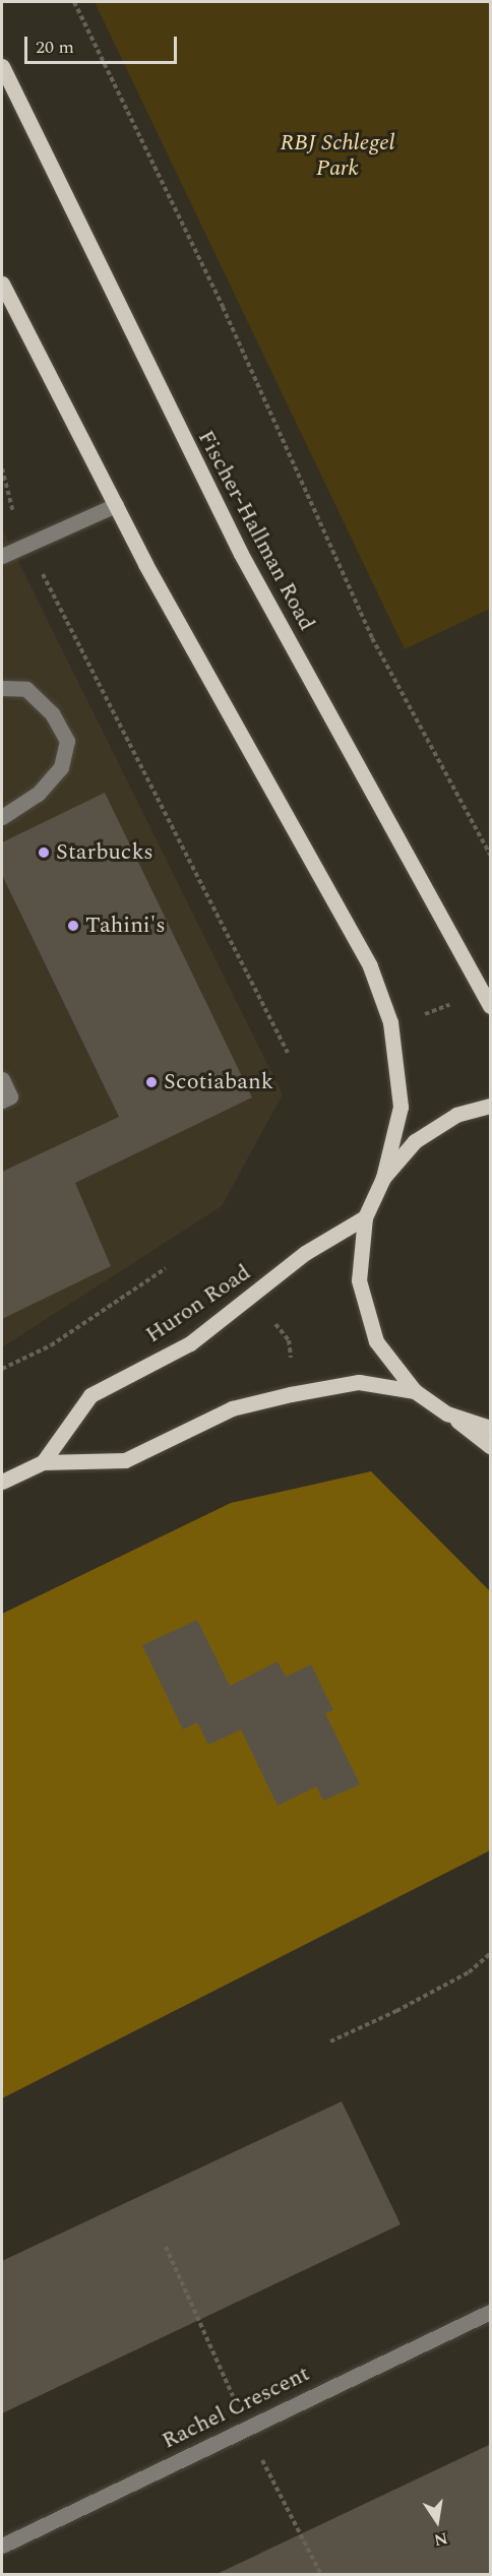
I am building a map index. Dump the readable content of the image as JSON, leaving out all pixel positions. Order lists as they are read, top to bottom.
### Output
{
  "streets": {
    "main road": ["Fischer-Hallman Road", "Huron Road"],
    "street": ["Rachel Crescent"]
  },
  "parks": ["RBJ Schlegel Park"],
  "places": ["Starbucks", "Tahini's", "Scotiabank"],
  "scale_bar": "20 m",
  "north": "bottom"
}
